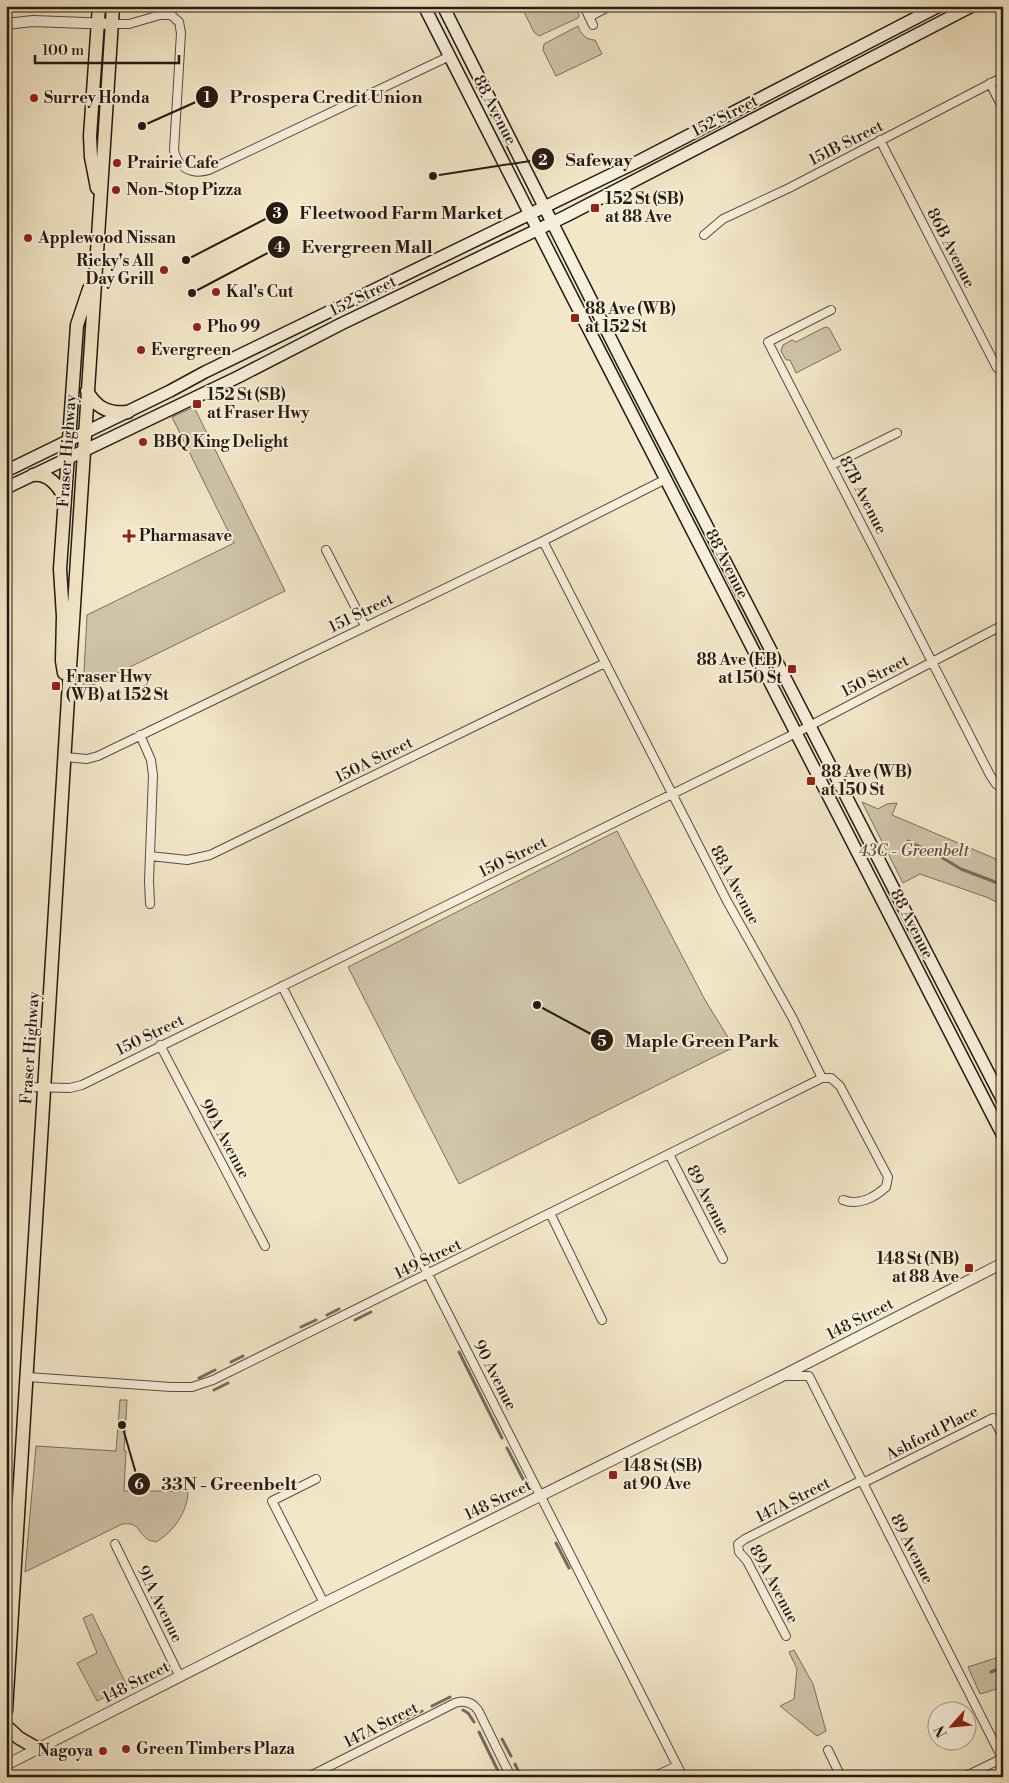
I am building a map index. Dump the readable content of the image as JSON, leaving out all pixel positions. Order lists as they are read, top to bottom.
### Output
{
  "streets": {
    "main road": ["88 Avenue", "152 Street", "Fraser Highway"],
    "street": [
      "151B Street",
      "86B Avenue",
      "87B Avenue",
      "151 Street",
      "150 Street",
      "150A Street",
      "88A Avenue",
      "90A Avenue",
      "89 Avenue",
      "149 Street",
      "148 Street",
      "90 Avenue",
      "Ashford Place",
      "147A Street",
      "89A Avenue",
      "91A Avenue"
    ]
  },
  "crossings": [
    ["88 Avenue", "152 Street"],
    ["88 Avenue", "151 Street"],
    ["88 Avenue", "150 Street"],
    ["152 Street", "Fraser Highway"],
    ["151B Street", "86B Avenue"],
    ["Fraser Highway", "151 Street"],
    ["Fraser Highway", "150 Street"],
    ["Fraser Highway", "149 Street"],
    ["87B Avenue", "150 Street"],
    ["151 Street", "88A Avenue"],
    ["150 Street", "88A Avenue"],
    ["150 Street", "90A Avenue"],
    ["150 Street", "90 Avenue"],
    ["150A Street", "88A Avenue"],
    ["88A Avenue", "149 Street"],
    ["89 Avenue", "149 Street"],
    ["89 Avenue", "148 Street"],
    ["89 Avenue", "Ashford Place"],
    ["89 Avenue", "147A Street"],
    ["149 Street", "90 Avenue"],
    ["148 Street", "90 Avenue"],
    ["148 Street", "91A Avenue"],
    ["Ashford Place", "147A Street"],
    ["147A Street", "89A Avenue"]
  ],
  "parks": ["43C - Greenbelt"],
  "places": {
    "other": [
      "Surrey Honda",
      "Prospera Credit Union",
      "Prairie Cafe",
      "Safeway",
      "Non-Stop Pizza",
      "Applewood Nissan",
      "Fleetwood Farm Market",
      "Ricky's All Day Grill",
      "Kal's Cut",
      "Evergreen Mall",
      "Pho 99",
      "Evergreen",
      "BBQ King Delight",
      "Maple Green Park",
      "33N - Greenbelt",
      "Green Timbers Plaza",
      "Nagoya"
    ],
    "transit": [
      "152 St (SB) at 88 Ave",
      "88 Ave (WB) at 152 St",
      "152 St (SB) at Fraser Hwy",
      "88 Ave (EB) at 150 St",
      "Fraser Hwy (WB) at 152 St",
      "88 Ave (WB) at 150 St",
      "148 St (NB) at 88 Ave",
      "148 St (SB) at 90 Ave"
    ],
    "health": ["Pharmasave"]
  },
  "scale_bar": "100 m",
  "north": "bottom left"
}
